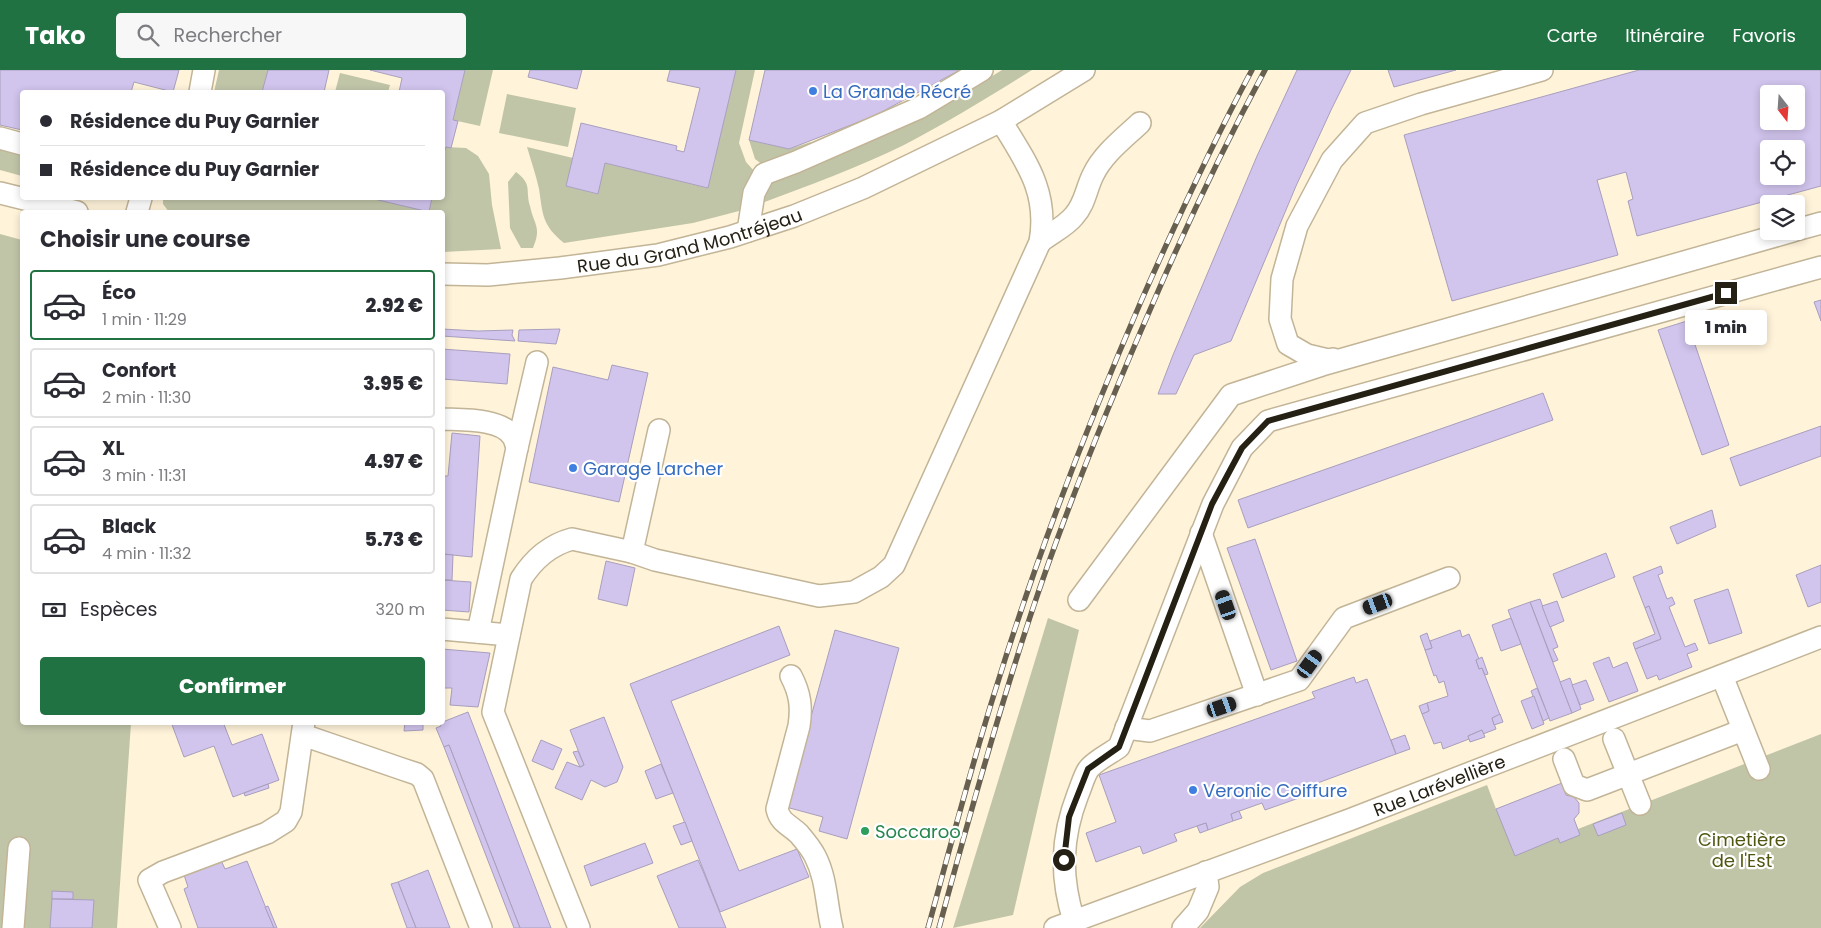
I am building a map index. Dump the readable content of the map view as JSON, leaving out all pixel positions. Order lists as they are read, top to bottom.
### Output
{
  "streets": {
    "street": ["Rue du Grand Montréjeau", "Rue Larévellière"]
  },
  "parks": ["Cimetière de l'Est"],
  "places": [
    "La Grande Récré",
    "Garage Larcher",
    "Veronic Coiffure",
    "Soccaroo"
  ],
  "north": "bottom",
  "page": {
    "header": "Tako",
    "search": "Rechercher",
    "nav": ["Carte", "Itinéraire", "Favoris"],
    "banner": ["Résidence du Puy Garnier", "Résidence du Puy Garnier"],
    "heading": "Choisir une course",
    "list": [
      {
        "name": "Éco",
        "note": "1 min · 11:29",
        "value": "2.92 €"
      },
      {
        "name": "Confort",
        "note": "2 min · 11:30",
        "value": "3.95 €"
      },
      {
        "name": "XL",
        "note": "3 min · 11:31",
        "value": "4.97 €"
      },
      {
        "name": "Black",
        "note": "4 min · 11:32",
        "value": "5.73 €"
      }
    ],
    "bubble": "1 min",
    "pay": ["Espèces", "320 m"],
    "buttons": "Confirmer"
  }
}
